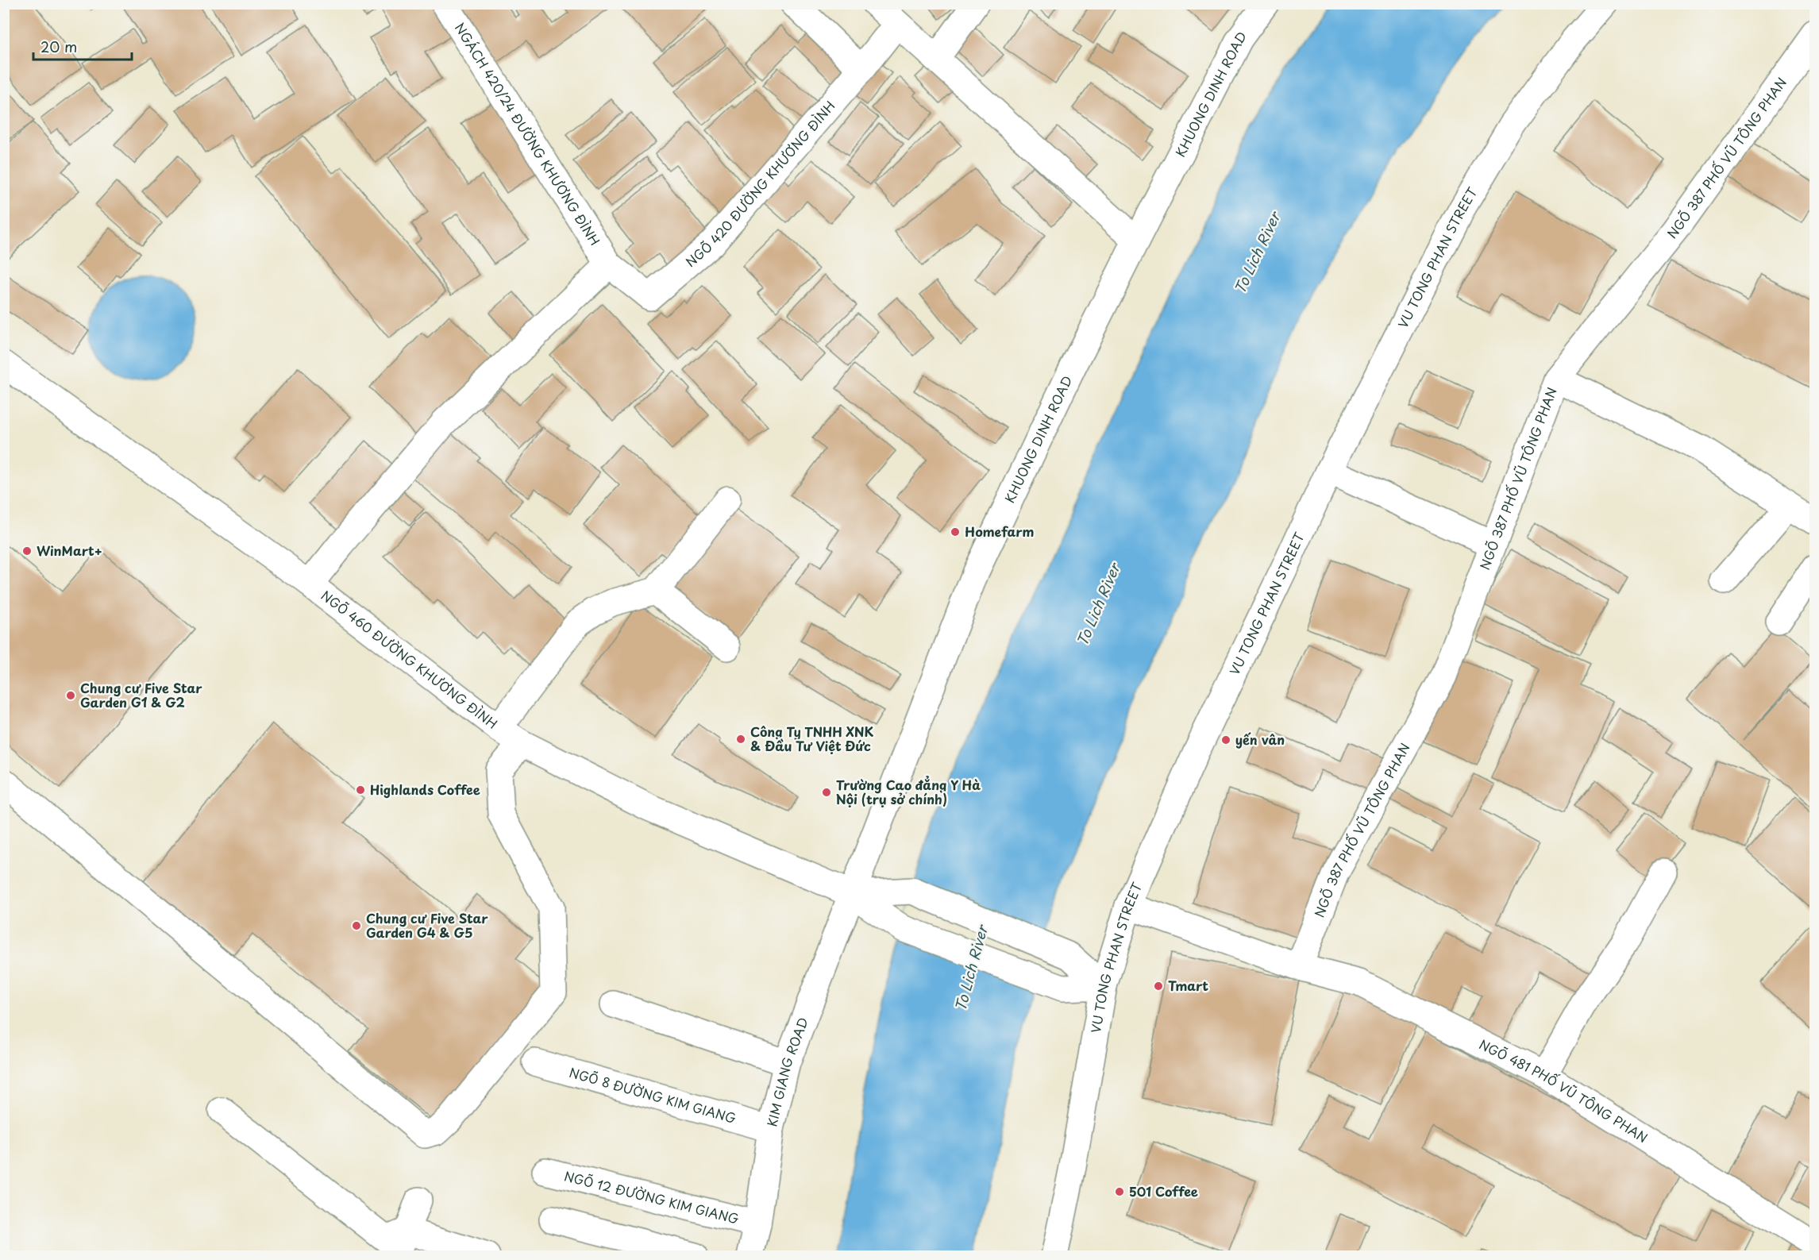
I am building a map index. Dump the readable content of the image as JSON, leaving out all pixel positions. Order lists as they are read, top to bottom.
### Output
{
  "streets": {
    "main road": [
      "KHUONG DINH ROAD",
      "NGÁCH 420/24 ĐƯỜNG KHƯƠNG ĐÌNH",
      "NGÕ 387 PHỐ VŨ TÔNG PHAN",
      "NGÕ 420 ĐƯỜNG KHƯƠNG ĐÌNH",
      "VU TONG PHAN STREET",
      "NGÕ 460 ĐƯỜNG KHƯƠNG ĐÌNH",
      "KIM GIANG ROAD",
      "NGÕ 481 PHỐ VŨ TÔNG PHAN",
      "NGÕ 8 ĐƯỜNG KIM GIANG",
      "NGÕ 12 ĐƯỜNG KIM GIANG"
    ]
  },
  "crossings": [
    ["KHUONG DINH ROAD", "NGÕ 460 ĐƯỜNG KHƯƠNG ĐÌNH"],
    ["KHUONG DINH ROAD", "KIM GIANG ROAD"],
    ["NGÁCH 420/24 ĐƯỜNG KHƯƠNG ĐÌNH", "NGÕ 420 ĐƯỜNG KHƯƠNG ĐÌNH"],
    ["NGÕ 387 PHỐ VŨ TÔNG PHAN", "NGÕ 481 PHỐ VŨ TÔNG PHAN"],
    ["VU TONG PHAN STREET", "NGÕ 481 PHỐ VŨ TÔNG PHAN"],
    ["NGÕ 460 ĐƯỜNG KHƯƠNG ĐÌNH", "KIM GIANG ROAD"],
    ["KIM GIANG ROAD", "NGÕ 8 ĐƯỜNG KIM GIANG"],
    ["KIM GIANG ROAD", "NGÕ 12 ĐƯỜNG KIM GIANG"]
  ],
  "water": ["To Lich River"],
  "places": [
    "Homefarm",
    "WinMart+",
    "Chung cư Five Star Garden G1 & G2",
    "Công Ty TNHH XNK & Đầu Tư Việt Đức",
    "yến vân",
    "Highlands Coffee",
    "Trường Cao đẳng Y Hà Nội (trụ sở chính)",
    "Chung cư Five Star Garden G4 & G5",
    "Tmart",
    "501 Coffee"
  ],
  "scale_bar": "20 m"
}
